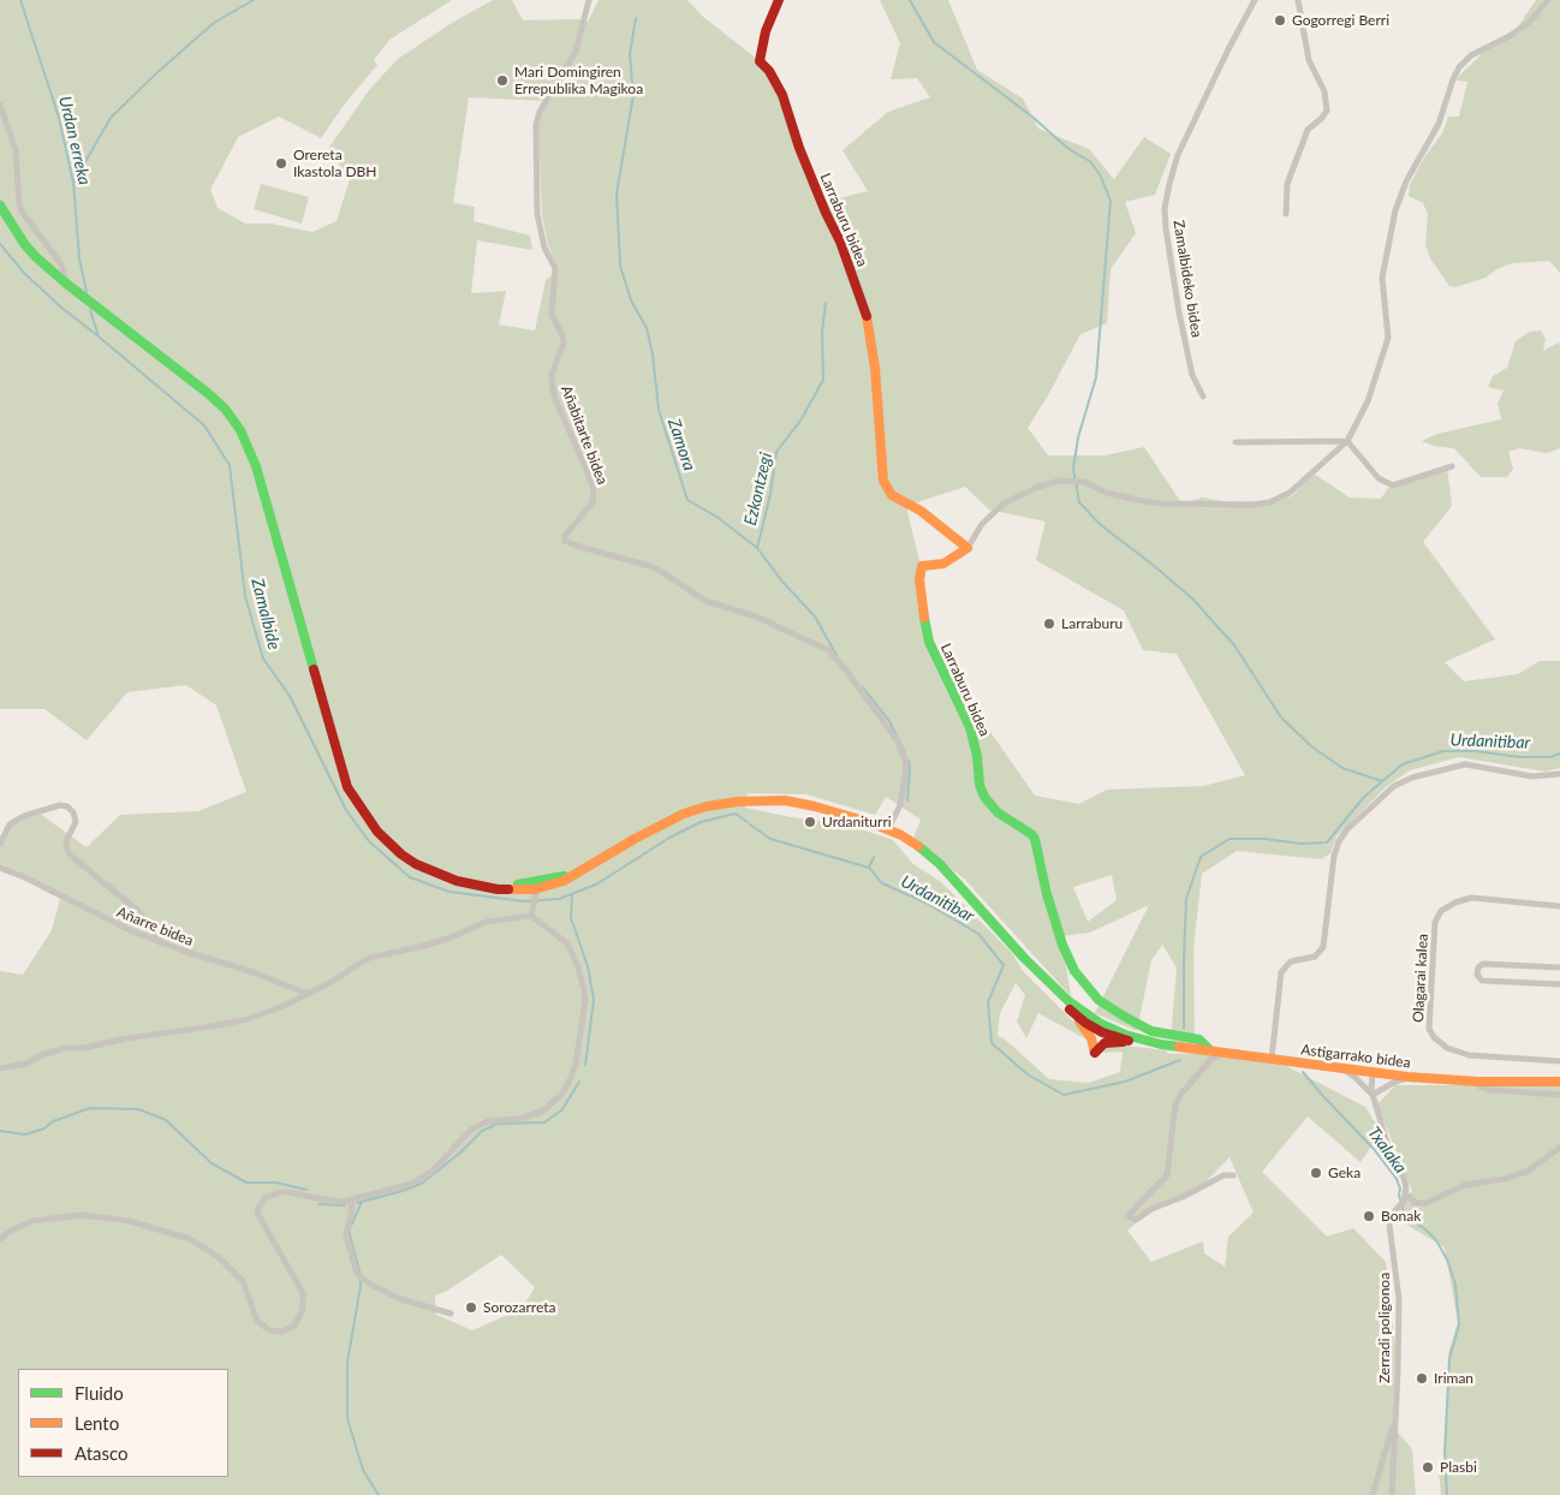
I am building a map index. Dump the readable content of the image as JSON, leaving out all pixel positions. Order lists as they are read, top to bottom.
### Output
{
  "streets": {
    "main road": ["Larraburu bidea", "Astigarrako bidea"],
    "street": [
      "Zamalbideko bidea",
      "Añabitarte bidea",
      "Añarre bidea",
      "Olagarai kalea",
      "Zerradi poligonoa"
    ]
  },
  "crossings": [
    ["Larraburu bidea", "Astigarrako bidea"],
    ["Añabitarte bidea", "Astigarrako bidea"]
  ],
  "water": [
    "Urdan erreka",
    "Zamora",
    "Ezkontzegi",
    "Zamalbide",
    "Urdanitibar",
    "Txalaka"
  ],
  "places": [
    "Gogorregi Berri",
    "Mari Domingiren Errepublika Magikoa",
    "Orereta Ikastola DBH",
    "Larraburu",
    "Urdaniturri",
    "Geka",
    "Bonak",
    "Sorozarreta",
    "Iriman",
    "Plasbi"
  ],
  "legend": ["Fluido", "Lento", "Atasco"]
}
